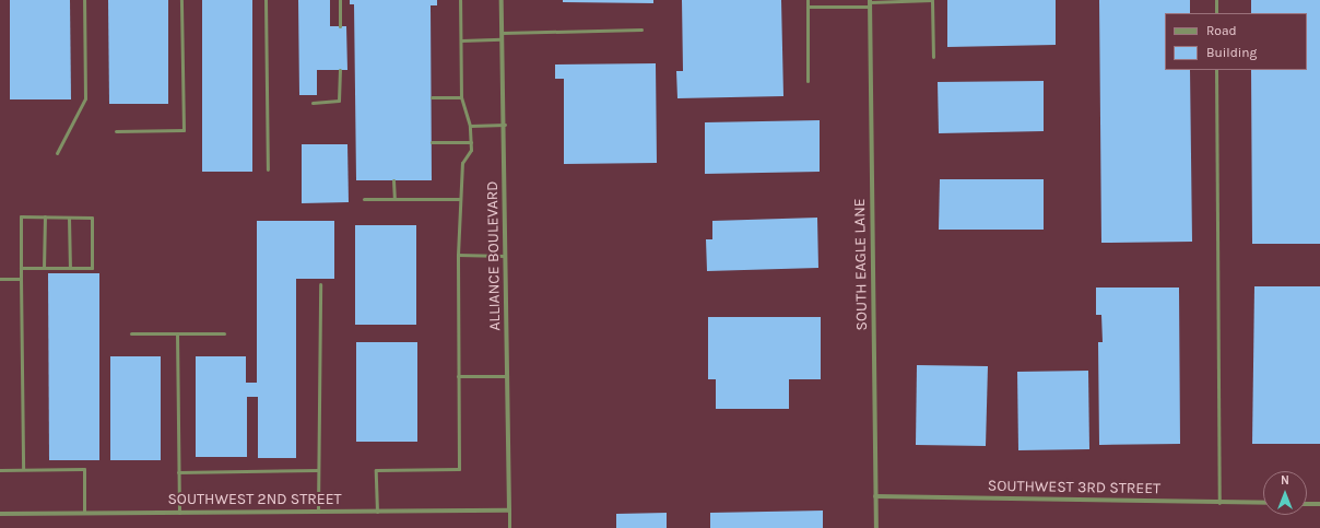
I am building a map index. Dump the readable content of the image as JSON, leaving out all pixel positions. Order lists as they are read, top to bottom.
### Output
{
  "streets": {
    "street": [
      "ALLIANCE BOULEVARD",
      "SOUTH EAGLE LANE",
      "SOUTHWEST 3RD STREET",
      "SOUTHWEST 2ND STREET"
    ]
  },
  "crossings": [
    ["ALLIANCE BOULEVARD", "SOUTHWEST 2ND STREET"],
    ["SOUTH EAGLE LANE", "SOUTHWEST 3RD STREET"]
  ],
  "legend": ["Road", "Building"],
  "north": "top"
}
